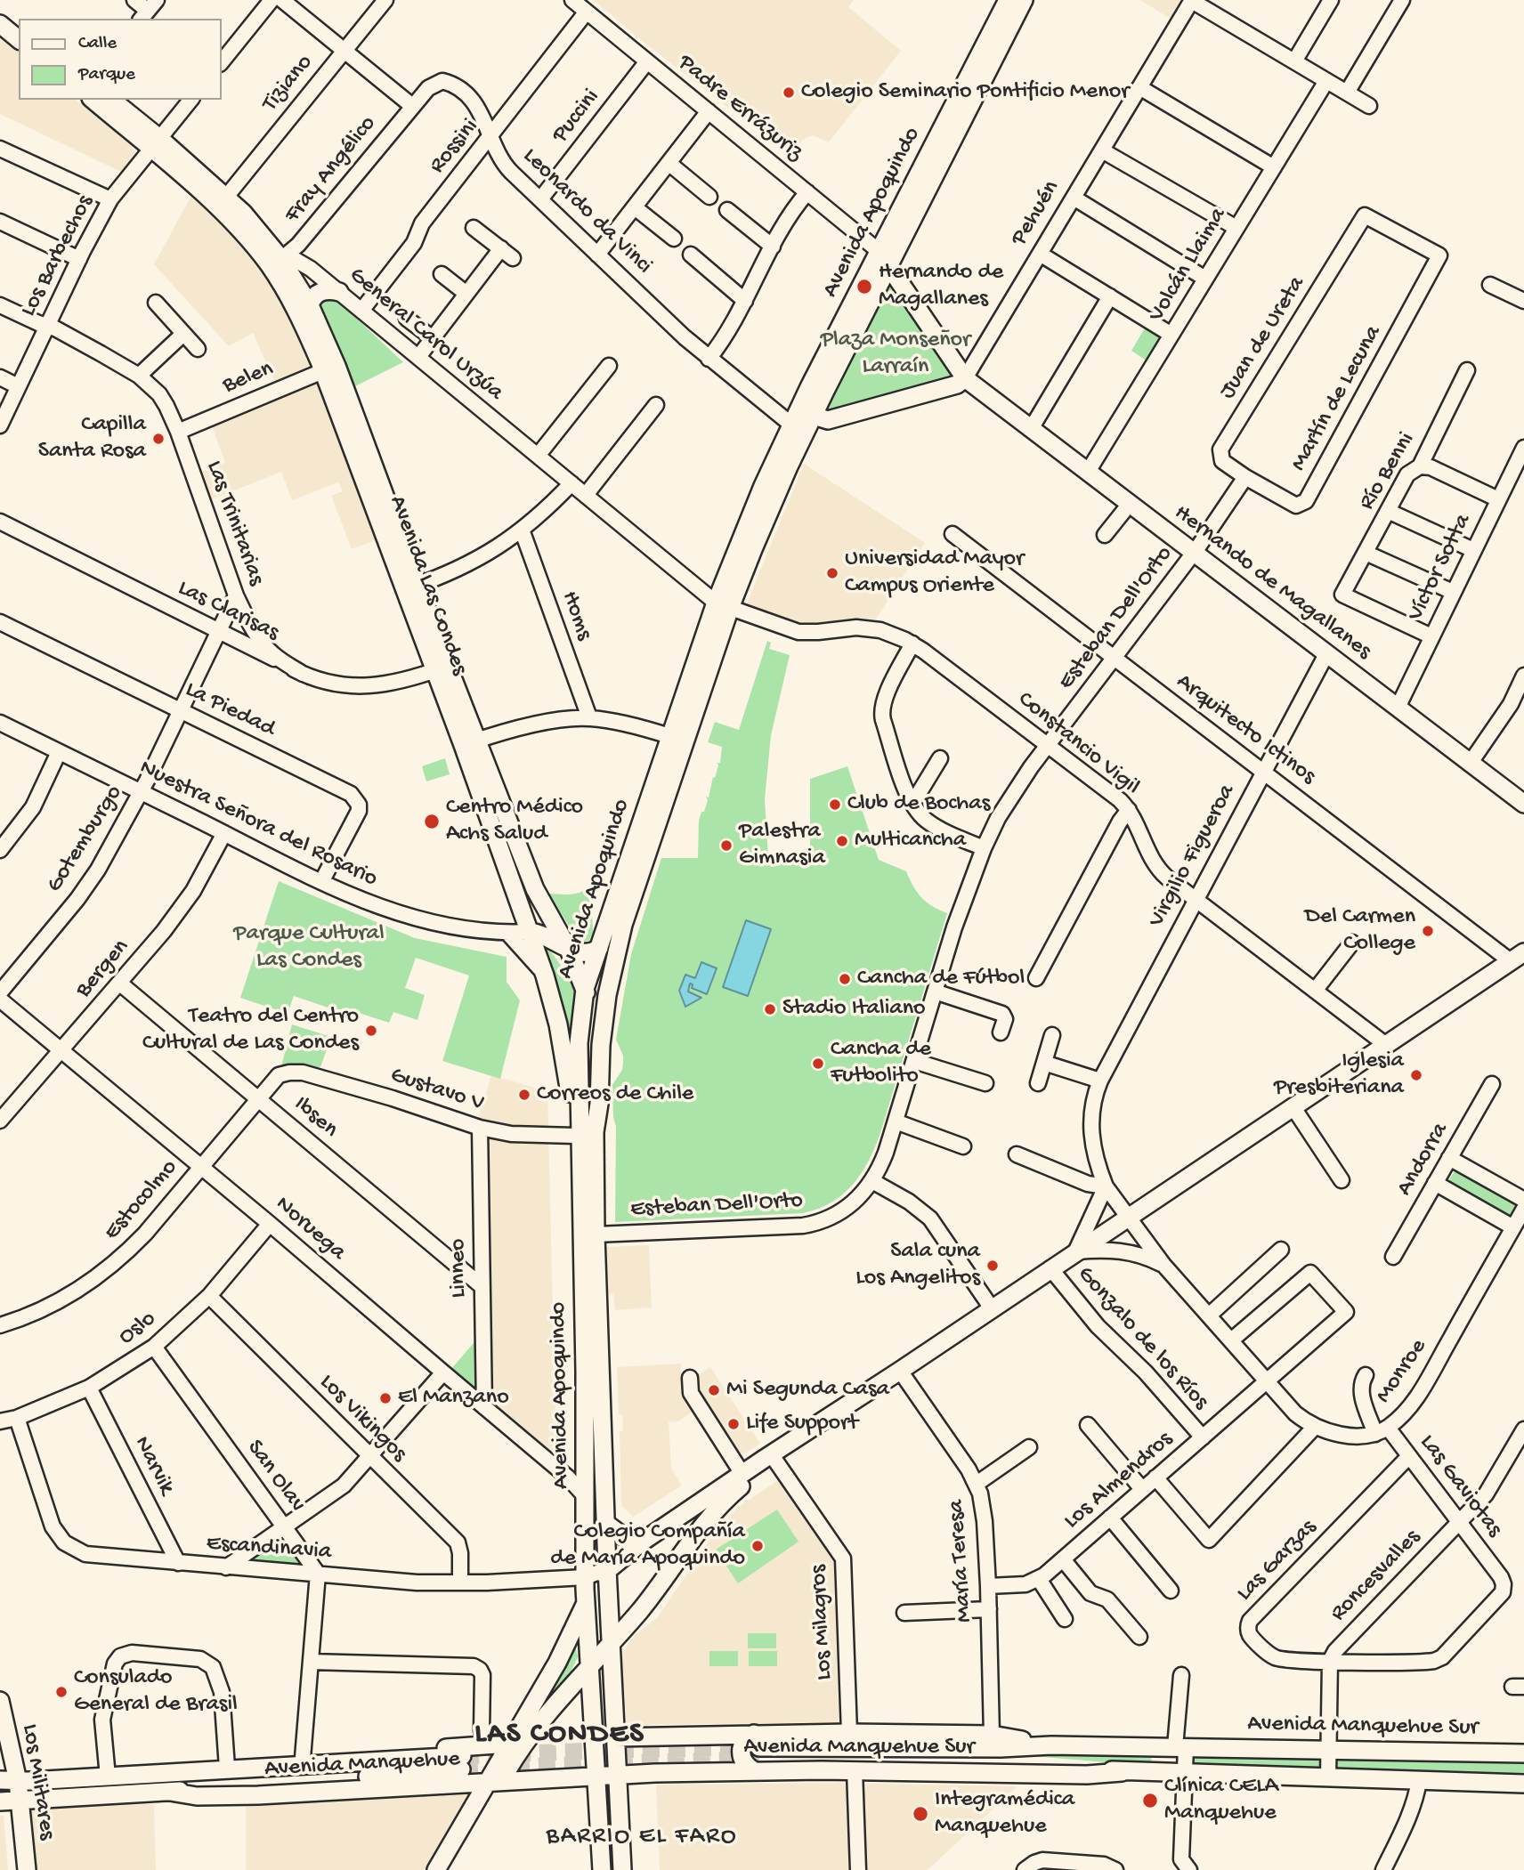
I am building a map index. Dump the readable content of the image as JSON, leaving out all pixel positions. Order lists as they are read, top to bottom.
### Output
{
  "streets": {
    "main road": [
      "Avenida Apoquindo",
      "Hernando de Magallanes",
      "Avenida Las Condes",
      "Avenida Manquehue Sur",
      "Avenida Manquehue",
      "Los Militares"
    ],
    "street": [
      "Tiziano",
      "Padre Errázuriz",
      "Puccini",
      "Rossini",
      "Fray Angélico",
      "Leonardo da Vinci",
      "Pehuén",
      "Los Barbechos",
      "Volcán Llaima",
      "General Carol Urzúa",
      "Juan de Ureta",
      "Belen",
      "Martín de Lecuna",
      "Río Benni",
      "Las Trinitarias",
      "Víctor Sotta",
      "Las Clarisas",
      "Homs",
      "Esteban Dell'Orto",
      "La Piedad",
      "Arquitecto Ictinos",
      "Constancio Vigil",
      "Nuestra Señora del Rosario",
      "Gotemburgo",
      "Virgilio Figueroa",
      "Bergen",
      "Gustavo V",
      "Ibsen",
      "Andorra",
      "Estocolmo",
      "Noruega",
      "Linneo",
      "Oslo",
      "Gonzalo de los Ríos",
      "Monroe",
      "Los Vikingos",
      "Narvik",
      "San Olav",
      "Los Almendros",
      "Las Gaviotas",
      "Escandinavia",
      "María Teresa",
      "Las Garzas",
      "Roncesvalles",
      "Los Milagros"
    ]
  },
  "crossings": [
    ["Tiziano", "Avenida Las Condes"],
    ["Padre Errázuriz", "Puccini"],
    ["Padre Errázuriz", "Rossini"],
    ["Padre Errázuriz", "Avenida Apoquindo"],
    ["Padre Errázuriz", "Hernando de Magallanes"],
    ["Puccini", "Leonardo da Vinci"],
    ["Rossini", "Leonardo da Vinci"],
    ["Rossini", "General Carol Urzúa"],
    ["Fray Angélico", "Leonardo da Vinci"],
    ["Fray Angélico", "General Carol Urzúa"],
    ["Fray Angélico", "Avenida Las Condes"],
    ["Leonardo da Vinci", "Avenida Apoquindo"],
    ["Avenida Apoquindo", "General Carol Urzúa"],
    ["Avenida Apoquindo", "Hernando de Magallanes"],
    ["Avenida Apoquindo", "Avenida Las Condes"],
    ["Avenida Apoquindo", "Esteban Dell'Orto"],
    ["Avenida Apoquindo", "Constancio Vigil"],
    ["Avenida Apoquindo", "Noruega"],
    ["Avenida Apoquindo", "Escandinavia"],
    ["Avenida Apoquindo", "Avenida Manquehue Sur"],
    ["Avenida Apoquindo", "Avenida Manquehue"],
    ["Pehuén", "Hernando de Magallanes"],
    ["Los Barbechos", "Las Trinitarias"],
    ["Los Barbechos", "Avenida Las Condes"],
    ["Volcán Llaima", "Hernando de Magallanes"],
    ["General Carol Urzúa", "Avenida Las Condes"],
    ["General Carol Urzúa", "Constancio Vigil"],
    ["Juan de Ureta", "Martín de Lecuna"],
    ["Juan de Ureta", "Esteban Dell'Orto"],
    ["Belen", "Las Trinitarias"],
    ["Belen", "Avenida Las Condes"],
    ["Martín de Lecuna", "Esteban Dell'Orto"],
    ["Río Benni", "Víctor Sotta"],
    ["Las Trinitarias", "Las Clarisas"],
    ["Las Trinitarias", "Gotemburgo"],
    ["Víctor Sotta", "Hernando de Magallanes"],
    ["Hernando de Magallanes", "Esteban Dell'Orto"],
    ["Hernando de Magallanes", "Virgilio Figueroa"],
    ["Avenida Las Condes", "Las Clarisas"],
    ["Avenida Las Condes", "Nuestra Señora del Rosario"],
    ["Avenida Las Condes", "Gustavo V"],
    ["Las Clarisas", "Gotemburgo"],
    ["Esteban Dell'Orto", "Arquitecto Ictinos"],
    ["Esteban Dell'Orto", "Constancio Vigil"],
    ["La Piedad", "Nuestra Señora del Rosario"],
    ["La Piedad", "Gotemburgo"],
    ["Arquitecto Ictinos", "Virgilio Figueroa"],
    ["Constancio Vigil", "Virgilio Figueroa"],
    ["Nuestra Señora del Rosario", "Gotemburgo"],
    ["Nuestra Señora del Rosario", "Bergen"],
    ["Virgilio Figueroa", "Monroe"],
    ["Bergen", "Ibsen"],
    ["Bergen", "Noruega"],
    ["Gustavo V", "Estocolmo"],
    ["Gustavo V", "Linneo"],
    ["Ibsen", "Estocolmo"],
    ["Ibsen", "Linneo"],
    ["Estocolmo", "Noruega"],
    ["Noruega", "Linneo"],
    ["Noruega", "Oslo"],
    ["Oslo", "Los Vikingos"],
    ["Oslo", "Narvik"],
    ["Oslo", "San Olav"],
    ["Oslo", "Escandinavia"],
    ["Gonzalo de los Ríos", "Los Almendros"],
    ["Monroe", "Los Almendros"],
    ["Monroe", "Las Gaviotas"],
    ["Los Vikingos", "Escandinavia"],
    ["Narvik", "Escandinavia"],
    ["San Olav", "Escandinavia"],
    ["Los Almendros", "María Teresa"],
    ["Las Gaviotas", "Las Garzas"],
    ["Las Gaviotas", "Roncesvalles"],
    ["María Teresa", "Avenida Manquehue Sur"],
    ["Las Garzas", "Roncesvalles"],
    ["Los Milagros", "Avenida Manquehue Sur"],
    ["Avenida Manquehue Sur", "Avenida Manquehue"],
    ["Avenida Manquehue", "Los Militares"]
  ],
  "districts": ["LAS CONDES", "BARRIO EL FARO"],
  "parks": ["Plaza Monseñor Larraín", "Parque Cultural Las Condes"],
  "places": [
    "Colegio Seminario Pontificio Menor",
    "Hernando de Magallanes",
    "Capilla Santa Rosa",
    "Universidad Mayor Campus Oriente",
    "Club de Bochas",
    "Centro Médico Achs Salud",
    "Multicancha",
    "Palestra Gimnasia",
    "Del Carmen College",
    "Cancha de Fútbol",
    "Stadio Italiano",
    "Teatro del Centro Cultural de Las Condes",
    "Cancha de Futbolito",
    "Iglesia Presbiteriana",
    "Correos de Chile",
    "Sala cuna Los Angelitos",
    "Mi Segunda Casa",
    "El Manzano",
    "Life Support",
    "Colegio Compañía de María Apoquindo",
    "Consulado General de Brasil",
    "Clínica CELA Manquehue",
    "Integramédica Manquehue"
  ],
  "legend": ["Calle", "Parque"]
}
